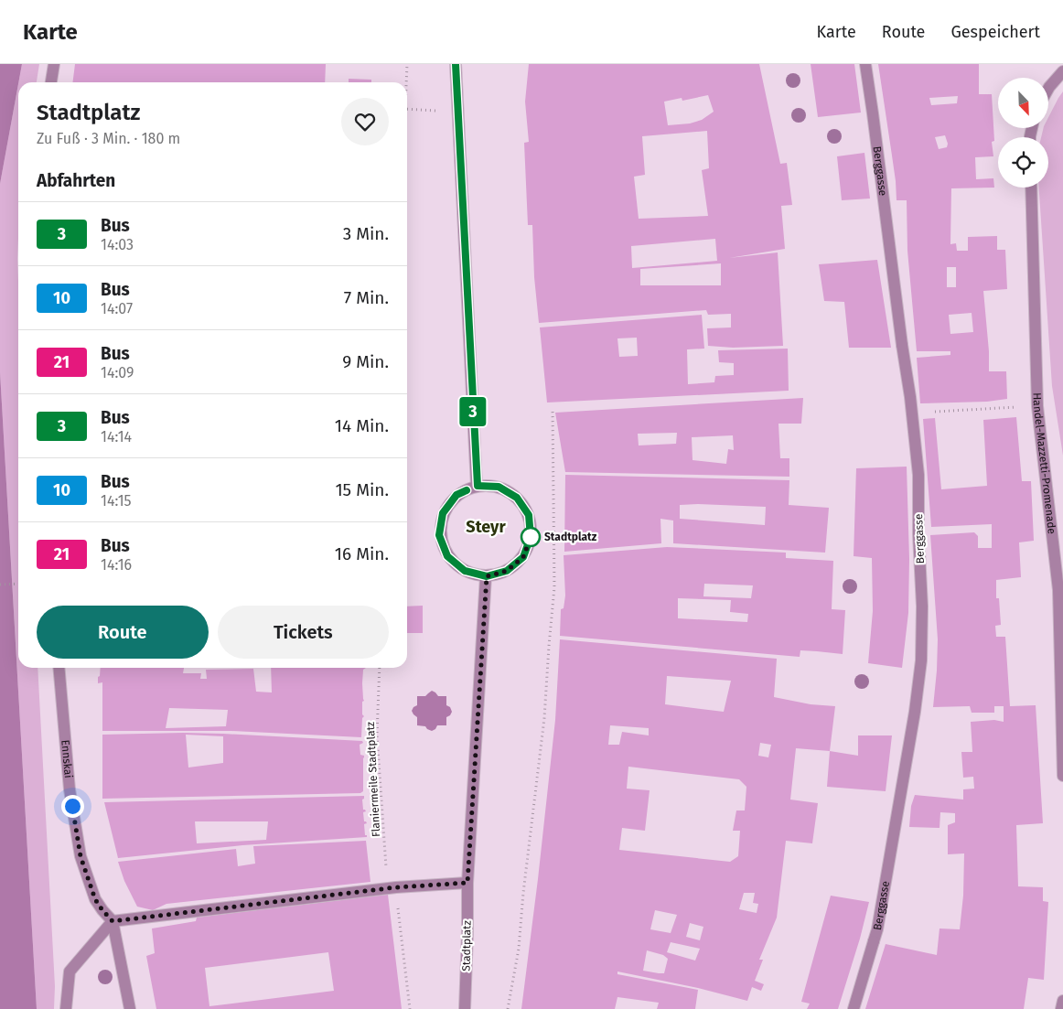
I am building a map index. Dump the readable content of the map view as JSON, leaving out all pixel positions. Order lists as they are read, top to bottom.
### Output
{
  "streets": {
    "street": [
      "Berggasse",
      "Handel-Mazzetti-Promenade",
      "Ennskai",
      "Stadtplatz"
    ],
    "path": ["Flaniermeile Stadtplatz"]
  },
  "districts": ["Steyr"],
  "places": ["Stadtplatz"],
  "lines": ["bus line 3"],
  "north": "bottom right",
  "page": {
    "header": "Karte",
    "nav": ["Karte", "Route", "Gespeichert"],
    "on_map": "3",
    "heading": [
      ["Stadtplatz", "Zu Fuß · 3 Min. · 180 m"],
      "Abfahrten"
    ],
    "list": [
      {
        "mark": "3",
        "name": "Bus",
        "note": "14:03",
        "value": "3 Min."
      },
      {
        "mark": "10",
        "name": "Bus",
        "note": "14:07",
        "value": "7 Min."
      },
      {
        "mark": "21",
        "name": "Bus",
        "note": "14:09",
        "value": "9 Min."
      },
      {
        "mark": "3",
        "name": "Bus",
        "note": "14:14",
        "value": "14 Min."
      },
      {
        "mark": "10",
        "name": "Bus",
        "note": "14:15",
        "value": "15 Min."
      },
      {
        "mark": "21",
        "name": "Bus",
        "note": "14:16",
        "value": "16 Min."
      }
    ],
    "buttons": ["Route", "Tickets"]
  }
}
